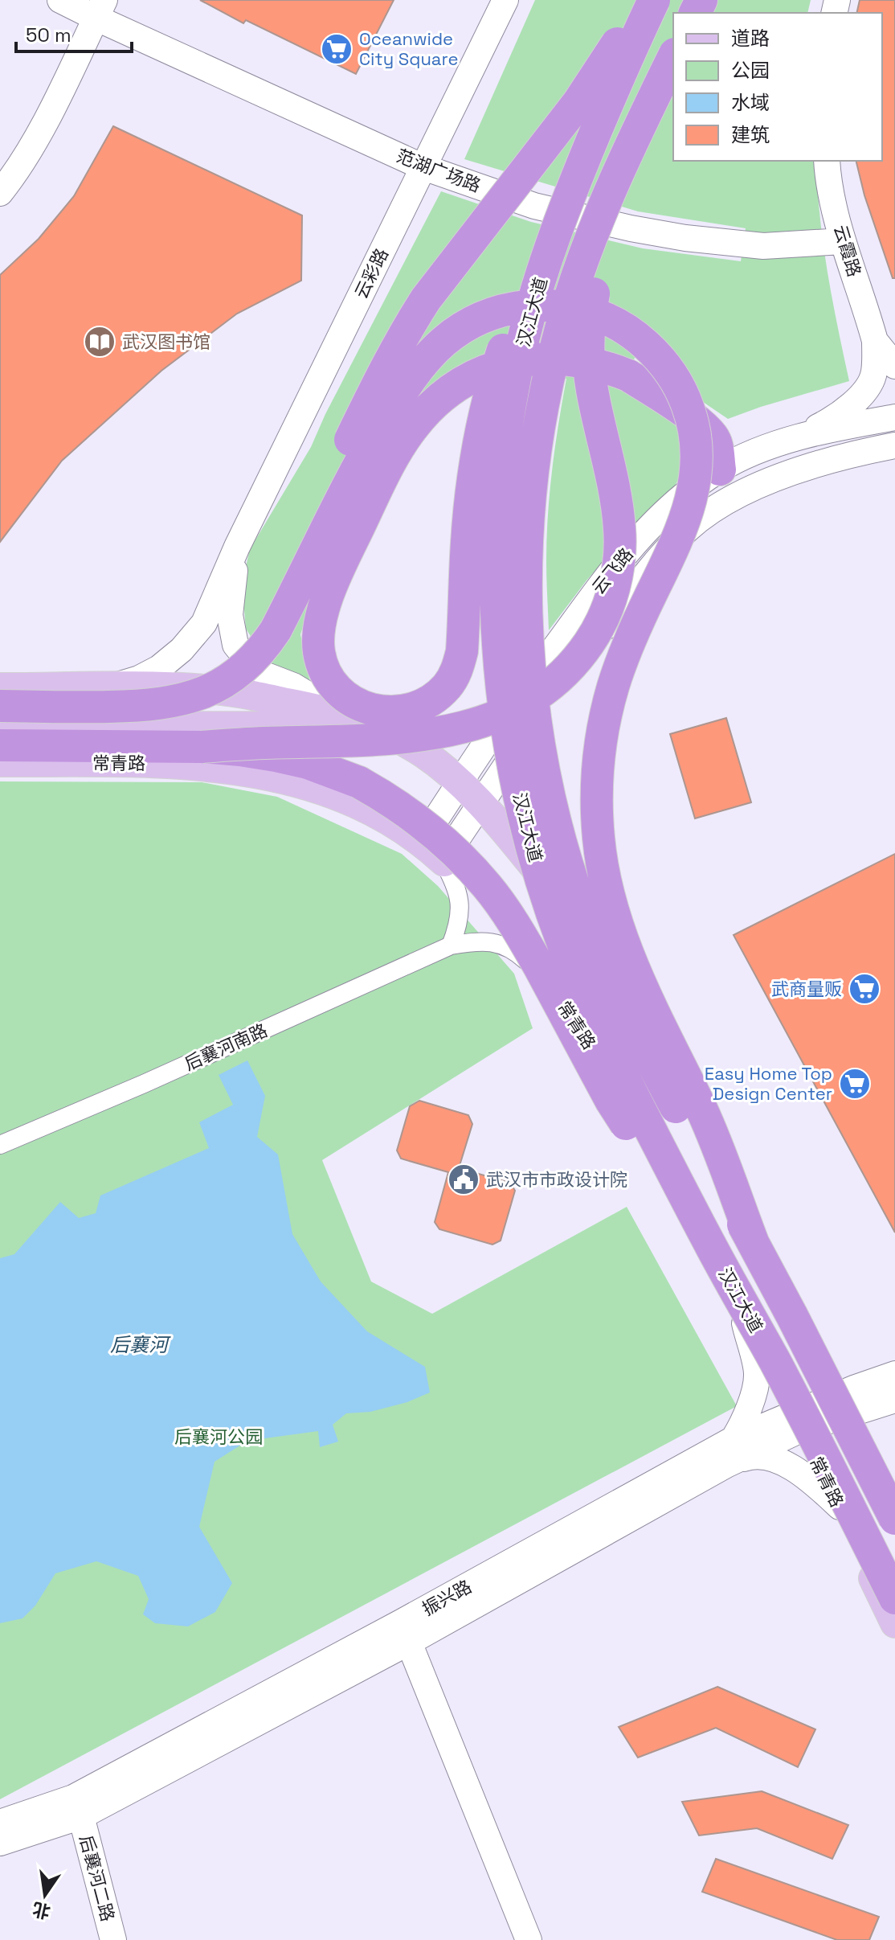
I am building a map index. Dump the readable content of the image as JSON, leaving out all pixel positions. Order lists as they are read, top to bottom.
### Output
{
  "streets": {
    "highway": ["汉江大道"],
    "main road": ["常青路"],
    "street": [
      "范湖广场路",
      "云霞路",
      "云彩路",
      "云飞路",
      "后襄河南路",
      "振兴路",
      "后襄河二路"
    ]
  },
  "crossings": [
    ["范湖广场路", "云霞路"],
    ["范湖广场路", "云彩路"],
    ["云飞路", "常青路"],
    ["常青路", "后襄河南路"],
    ["常青路", "振兴路"],
    ["振兴路", "后襄河二路"]
  ],
  "water": ["后襄河"],
  "parks": ["后襄河公园"],
  "places": {
    "supermarket": ["Oceanwide City Square", "武商量贩", "Easy Home Top Design Center"],
    "library": ["武汉图书馆"],
    "public building": ["武汉市市政设计院"]
  },
  "legend": [
    "道路",
    "公园",
    "水域",
    "建筑"
  ],
  "scale_bar": "50 m",
  "north": "bottom"
}
